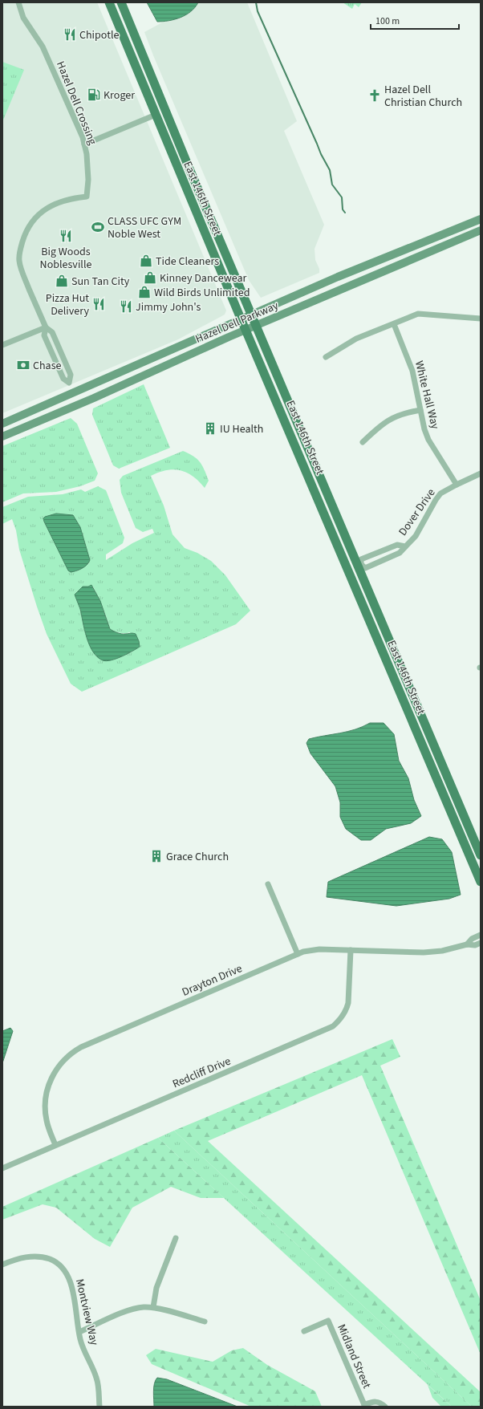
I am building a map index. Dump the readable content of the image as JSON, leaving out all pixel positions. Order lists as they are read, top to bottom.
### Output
{
  "streets": {
    "main road": ["East 146th Street", "Hazel Dell Parkway"],
    "street": [
      "Hazel Dell Crossing",
      "White Hall Way",
      "Dover Drive",
      "Drayton Drive",
      "Redcliff Drive",
      "Montview Way",
      "Midland Street"
    ]
  },
  "crossings": [
    ["East 146th Street", "Hazel Dell Parkway"],
    ["East 146th Street", "Dover Drive"],
    ["White Hall Way", "Dover Drive"],
    ["Drayton Drive", "Redcliff Drive"]
  ],
  "places": {
    "restaurant": [
      "Chipotle",
      "Big Woods Noblesville",
      "Pizza Hut Delivery",
      "Jimmy John's"
    ],
    "fuel station": ["Kroger"],
    "church": ["Hazel Dell Christian Church"],
    "sports": ["CLASS UFC GYM Noble West"],
    "shop": [
      "Tide Cleaners",
      "Kinney Dancewear",
      "Sun Tan City",
      "Wild Birds Unlimited"
    ],
    "bank": ["Chase"],
    "building": ["IU Health", "Grace Church"]
  },
  "scale_bar": "100 m"
}
